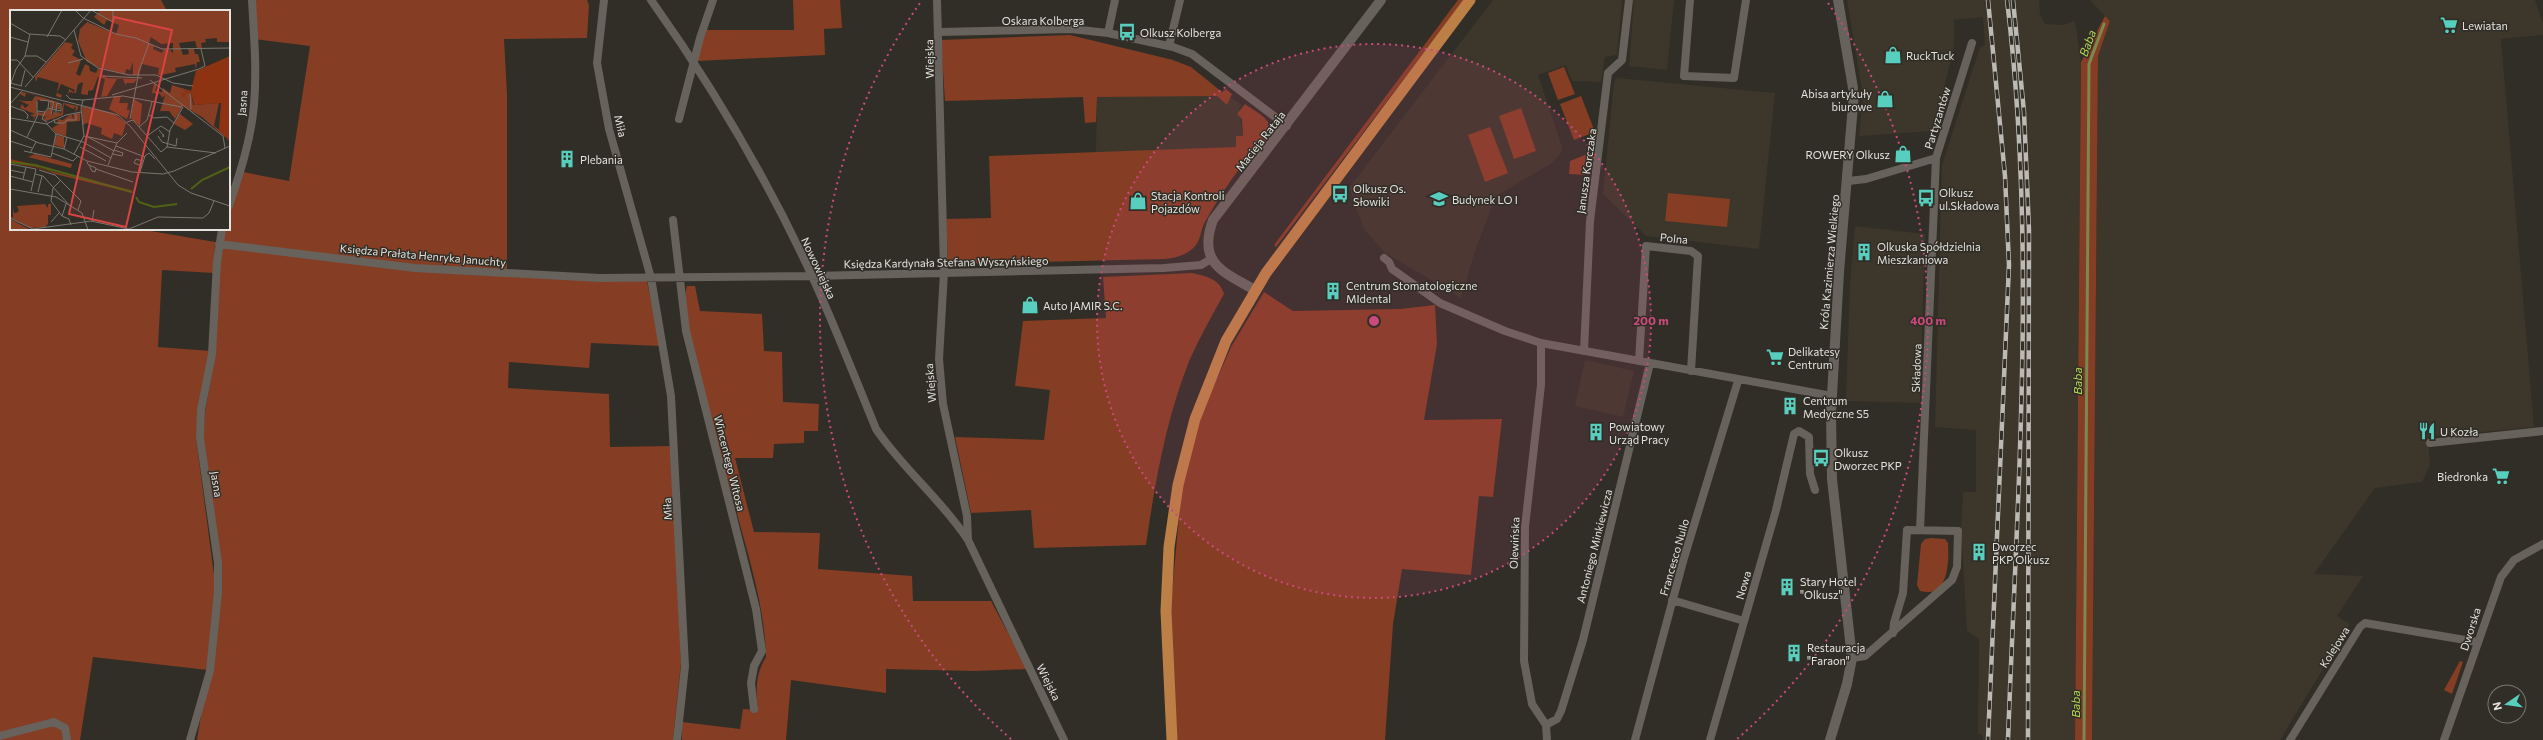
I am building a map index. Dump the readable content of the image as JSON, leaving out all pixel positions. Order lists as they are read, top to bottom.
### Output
{
  "streets": {
    "street": [
      "Oskara Kolberga",
      "Wiejska",
      "Jasna",
      "Partyzantów",
      "Miła",
      "Macieja Rataja",
      "Janusza Korczaka",
      "Polna",
      "Księdza Prałata Henryka Januchty",
      "Księdza Kardynała Stefana Wyszyńskiego",
      "Króla Kazimierza Wielkiego",
      "Nowowiejska",
      "Składowa",
      "Wincentego Witosa",
      "Olewińska",
      "Antoniego Minkiewicza",
      "Francesco Nullo",
      "Nowa",
      "Dworska",
      "Kolejowa"
    ]
  },
  "crossings": [
    ["Oskara Kolberga", "Wiejska"],
    ["Oskara Kolberga", "Macieja Rataja"],
    ["Wiejska", "Księdza Kardynała Stefana Wyszyńskiego"],
    ["Wiejska", "Nowowiejska"],
    ["Jasna", "Księdza Prałata Henryka Januchty"],
    ["Partyzantów", "Króla Kazimierza Wielkiego"],
    ["Partyzantów", "Składowa"],
    ["Miła", "Księdza Prałata Henryka Januchty"],
    ["Macieja Rataja", "Księdza Kardynała Stefana Wyszyńskiego"],
    ["Księdza Kardynała Stefana Wyszyńskiego", "Nowowiejska"],
    ["Księdza Kardynała Stefana Wyszyńskiego", "Wincentego Witosa"],
    ["Olewińska", "Antoniego Minkiewicza"],
    ["Dworska", "Kolejowa"]
  ],
  "water": ["Baba"],
  "places": {
    "supermarket": ["Lewiatan", "Delikatesy Centrum", "Biedronka"],
    "bus stop": [
      "Olkusz Kolberga",
      "Olkusz Os. Słowiki",
      "Olkusz ul.Składowa",
      "Olkusz Dworzec PKP"
    ],
    "shop": [
      "RuckTuck",
      "Abisa artykuły biurowe",
      "ROWERY Olkusz",
      "Stacja Kontroli Pojazdów",
      "Auto JAMIR S.C."
    ],
    "building": [
      "Plebania",
      "Olkuska Spółdzielnia Mieszkaniowa",
      "Centrum Stomatologiczne MIdental",
      "Centrum Medyczne S5",
      "Powiatowy Urząd Pracy",
      "Dworzec PKP Olkusz",
      "Stary Hotel \"Olkusz\"",
      "Restauracja \"Faraon\""
    ],
    "school or university": ["Budynek LO I"],
    "restaurant": ["U Kozła"]
  },
  "north": "left",
  "rings": ["200 m", "400 m"]
}
